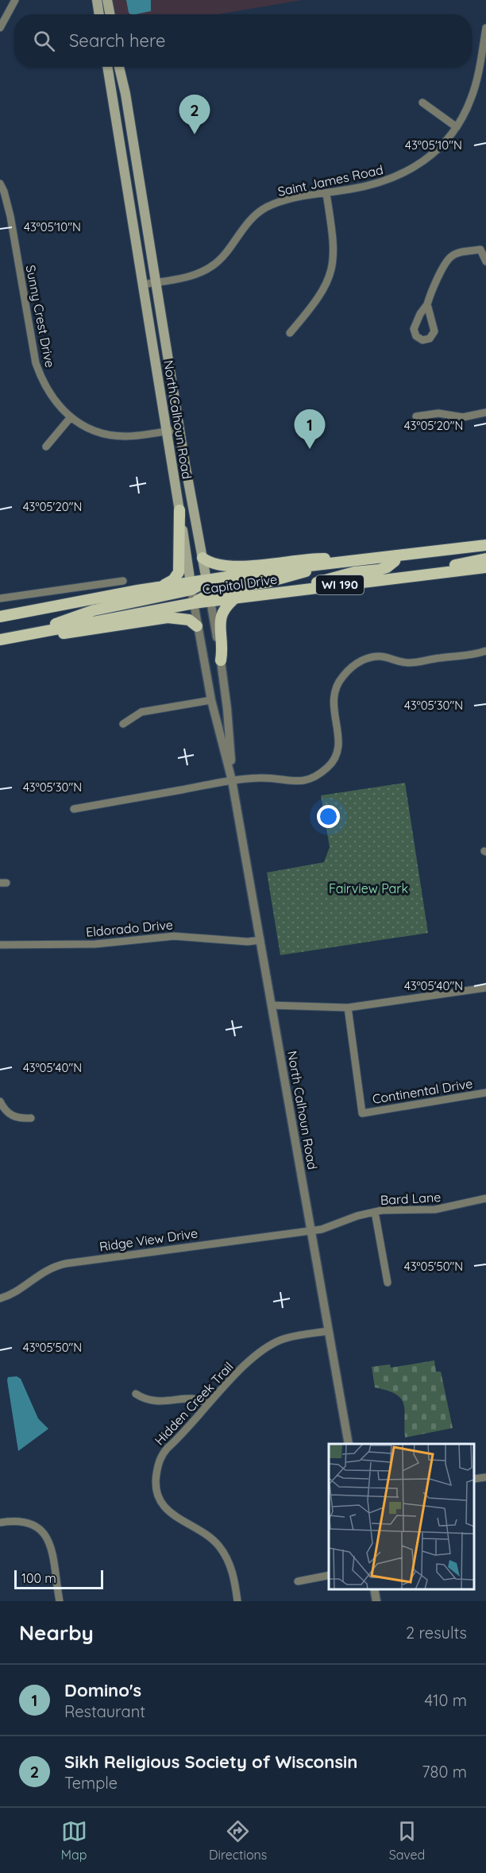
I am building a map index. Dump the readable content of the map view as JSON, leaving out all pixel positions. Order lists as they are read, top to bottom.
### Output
{
  "streets": {
    "main road": ["North Calhoun Road", "Capitol Drive", "WI 190"],
    "street": [
      "Saint James Road",
      "Sunny Crest Drive",
      "Eldorado Drive",
      "Continental Drive",
      "Bard Lane",
      "Ridge View Drive",
      "Hidden Creek Trail"
    ]
  },
  "crossings": [
    ["Saint James Road", "North Calhoun Road"],
    ["Sunny Crest Drive", "North Calhoun Road"],
    ["North Calhoun Road", "Capitol Drive"],
    ["North Calhoun Road", "Eldorado Drive"],
    ["North Calhoun Road", "Bard Lane"],
    ["North Calhoun Road", "Ridge View Drive"],
    ["North Calhoun Road", "Hidden Creek Trail"],
    ["Bard Lane", "Ridge View Drive"]
  ],
  "parks": ["Fairview Park"],
  "scale_bar": "100 m",
  "page": {
    "search": "Search here",
    "pins": ["2", "1"],
    "scale": "100 m",
    "heading": ["Nearby", "2 results"],
    "list": [
      {
        "mark": "1",
        "name": "Domino's",
        "note": "Restaurant",
        "value": "410 m"
      },
      {
        "mark": "2",
        "name": "Sikh Religious Society of Wisconsin",
        "note": "Temple",
        "value": "780 m"
      }
    ],
    "nav": ["Map", "Directions", "Saved"]
  },
  "coordinates": [
    "43°05'10\"N",
    "43°05'20\"N",
    "43°05'30\"N",
    "43°05'40\"N",
    "43°05'50\"N"
  ]
}
